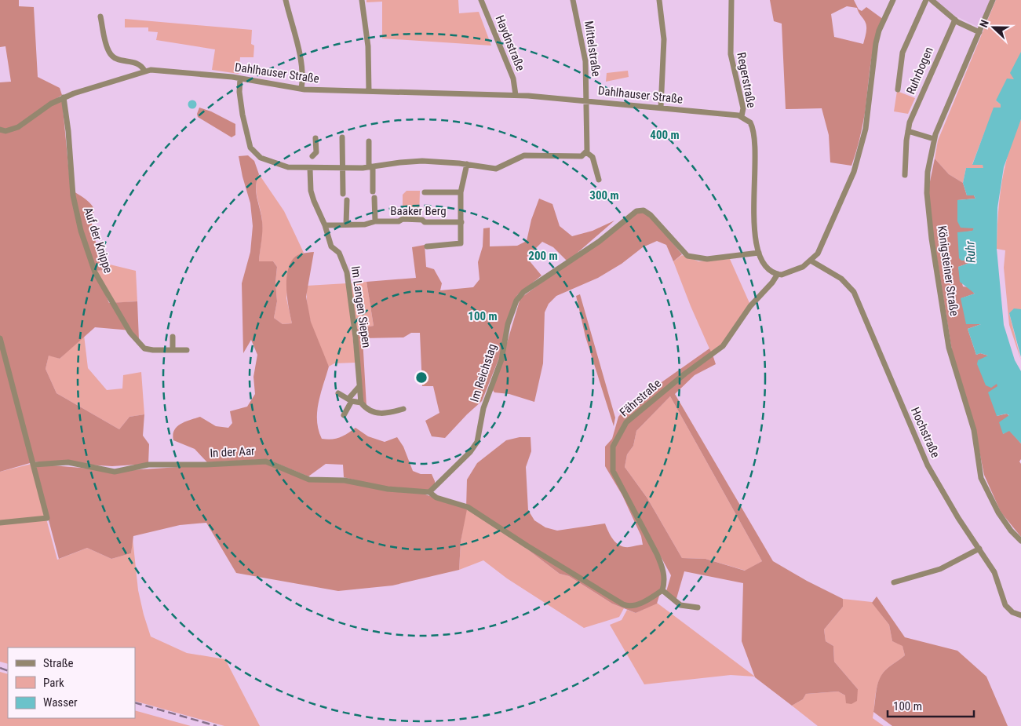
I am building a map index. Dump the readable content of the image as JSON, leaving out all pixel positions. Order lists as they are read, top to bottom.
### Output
{
  "streets": {
    "street": [
      "Haydnstraße",
      "Mittelstraße",
      "Ruhrbogen",
      "Dahlhauser Straße",
      "Regerstraße",
      "Baaker Berg",
      "Auf der Knippe",
      "Königsteiner Straße",
      "Im Langen Siepen",
      "Im Reichstag",
      "Fährstraße",
      "Hochstraße",
      "In der Aar"
    ]
  },
  "crossings": [
    ["Haydnstraße", "Dahlhauser Straße"],
    ["Mittelstraße", "Dahlhauser Straße"],
    ["Dahlhauser Straße", "Regerstraße"],
    ["Dahlhauser Straße", "Auf der Knippe"],
    ["Baaker Berg", "Im Langen Siepen"],
    ["Im Reichstag", "In der Aar"]
  ],
  "water": ["Ruhr"],
  "legend": ["Straße", "Park", "Wasser"],
  "scale_bar": "100 m",
  "north": "left",
  "rings": [
    "400 m",
    "300 m",
    "200 m",
    "100 m"
  ]
}
